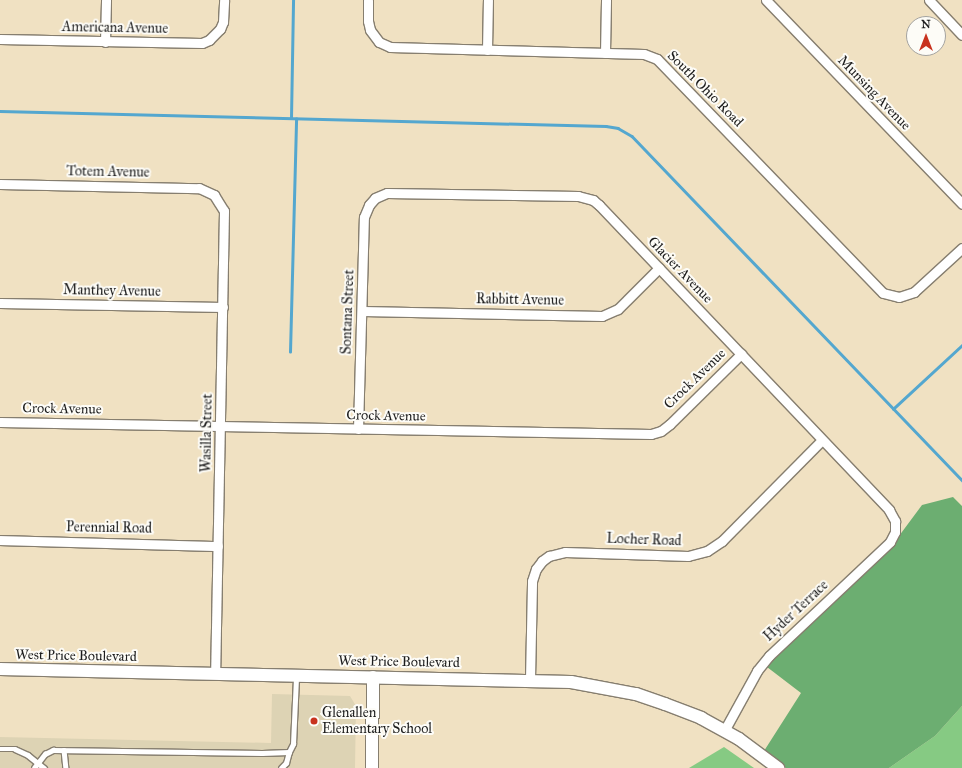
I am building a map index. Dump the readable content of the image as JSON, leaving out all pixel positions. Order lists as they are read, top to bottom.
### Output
{
  "streets": {
    "street": [
      "Americana Avenue",
      "South Ohio Road",
      "Munsing Avenue",
      "Totem Avenue",
      "Glacier Avenue",
      "Manthey Avenue",
      "Rabbitt Avenue",
      "Sontana Street",
      "Crock Avenue",
      "Wasilla Street",
      "Perennial Road",
      "Locher Road",
      "Hyder Terrace",
      "West Price Boulevard"
    ]
  },
  "crossings": [
    ["Totem Avenue", "Wasilla Street"],
    ["Glacier Avenue", "Rabbitt Avenue"],
    ["Glacier Avenue", "Sontana Street"],
    ["Glacier Avenue", "Crock Avenue"],
    ["Glacier Avenue", "Locher Road"],
    ["Glacier Avenue", "Hyder Terrace"],
    ["Manthey Avenue", "Wasilla Street"],
    ["Rabbitt Avenue", "Sontana Street"],
    ["Sontana Street", "Crock Avenue"],
    ["Crock Avenue", "Wasilla Street"],
    ["Wasilla Street", "Perennial Road"],
    ["Wasilla Street", "West Price Boulevard"],
    ["Locher Road", "West Price Boulevard"],
    ["Hyder Terrace", "West Price Boulevard"]
  ],
  "places": ["Glenallen Elementary School"],
  "north": "top"
}
